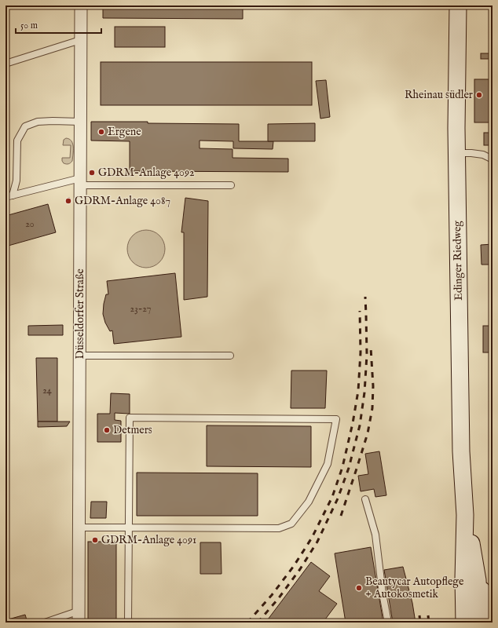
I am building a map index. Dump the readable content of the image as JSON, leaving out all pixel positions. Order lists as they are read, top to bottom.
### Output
{
  "streets": {
    "main road": ["Edinger Riedweg"],
    "street": ["Düsseldorfer Straße"]
  },
  "places": [
    "Rheinau südler",
    "Ergene",
    "GDRM-Anlage 4092",
    "GDRM-Anlage 4087",
    "Detmers",
    "GDRM-Anlage 4091",
    "Beautycar Autopflege + Autokosmetik"
  ],
  "house_numbers": ["20", "23-27", "24"],
  "scale_bar": "50 m"
}
